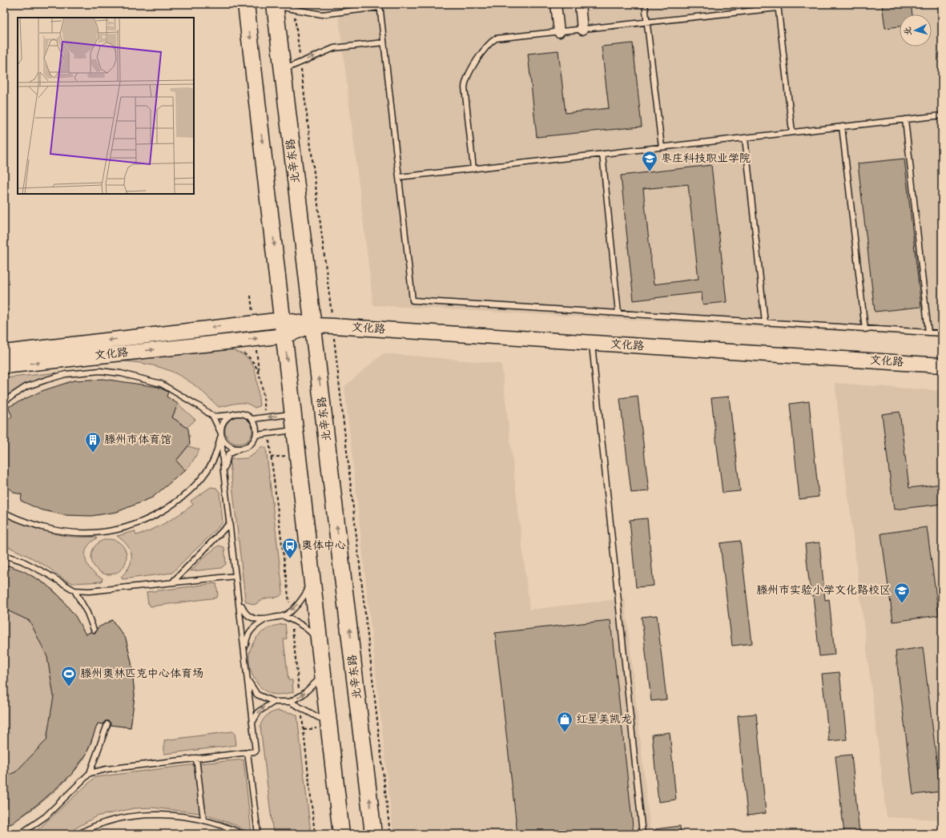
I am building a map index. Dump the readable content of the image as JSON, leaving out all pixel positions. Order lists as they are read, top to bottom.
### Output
{
  "streets": {
    "main road": ["北辛东路"],
    "street": ["文化路"]
  },
  "crossings": [
    ["北辛东路", "文化路"]
  ],
  "places": {
    "school or university": ["枣庄科技职业学院", "滕州市实验小学文化路校区"],
    "building": ["滕州市体育馆"],
    "bus stop": ["奥体中心"],
    "sports": ["滕州奥林匹克中心体育场"],
    "shop": ["红星美凯龙"]
  },
  "north": "left"
}
